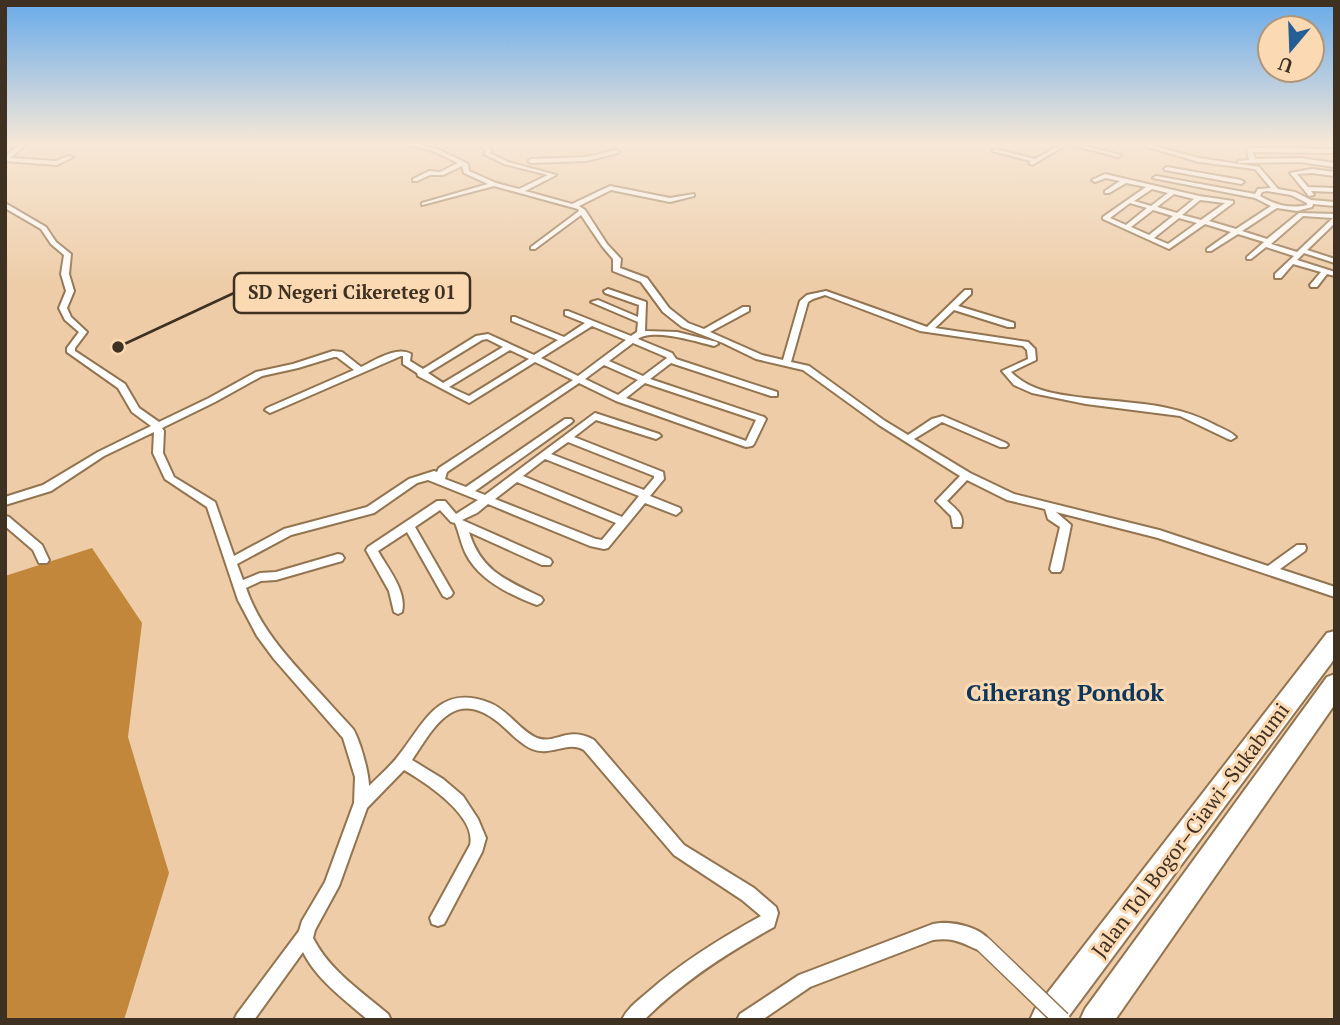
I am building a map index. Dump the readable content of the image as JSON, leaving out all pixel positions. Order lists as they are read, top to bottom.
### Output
{
  "streets": {
    "highway": ["Jalan Tol Bogor–Ciawi–Sukabumi"]
  },
  "districts": ["Ciherang Pondok"],
  "places": ["SD Negeri Cikereteg 01"],
  "north": "bottom"
}
